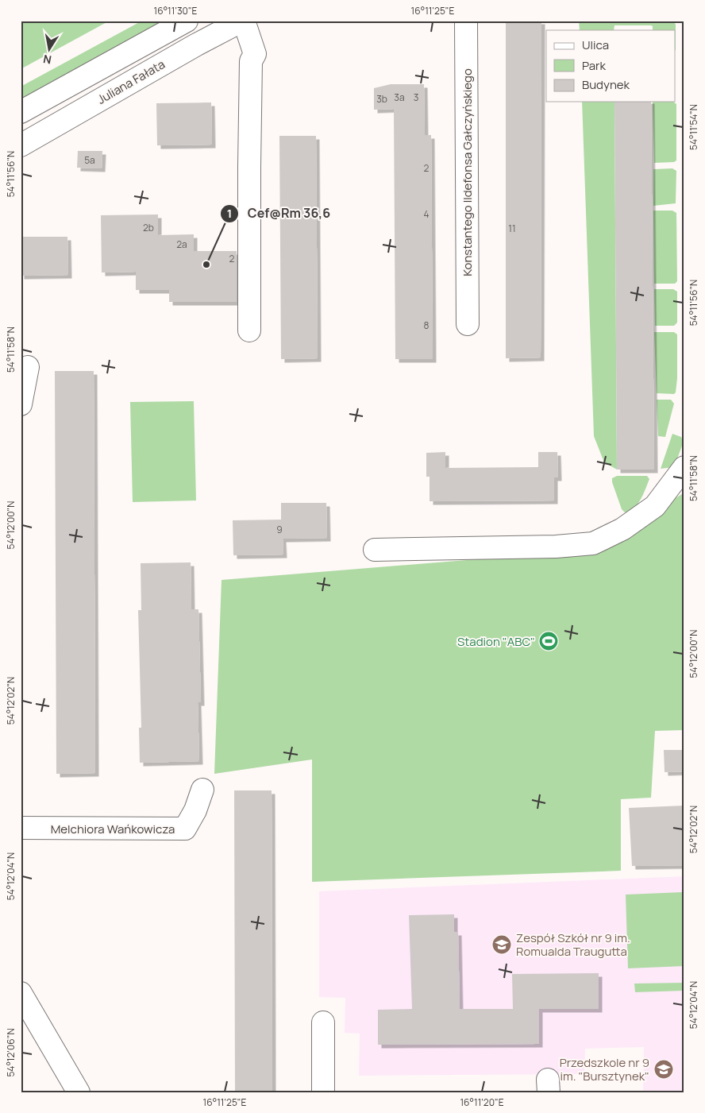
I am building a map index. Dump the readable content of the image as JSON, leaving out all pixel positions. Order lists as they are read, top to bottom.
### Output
{
  "streets": {
    "street": ["Juliana Fałata", "Konstantego Ildefonsa Gałczyńskiego", "Melchiora Wańkowicza"]
  },
  "places": {
    "other": ["Cef@Rm 36,6"],
    "sports": ["Stadion \"ABC\""],
    "school or university": ["Zespół Szkół nr 9 im. Romualda Traugutta", "Przedszkole nr 9 im. \"Bursztynek\""]
  },
  "house_numbers": [
    "3a",
    "3",
    "3b",
    "5a",
    "2",
    "4",
    "2b",
    "11",
    "2a",
    "2",
    "8",
    "9"
  ],
  "legend": ["Ulica", "Park", "Budynek"],
  "north": "bottom",
  "coordinates": [
    "16°11'30\"E",
    "16°11'25\"E",
    "54°11'54\"N",
    "54°11'56\"N",
    "54°11'58\"N",
    "54°12'00\"N",
    "54°12'02\"N",
    "54°12'04\"N",
    "54°12'06\"N",
    "16°11'20\"E"
  ]
}
